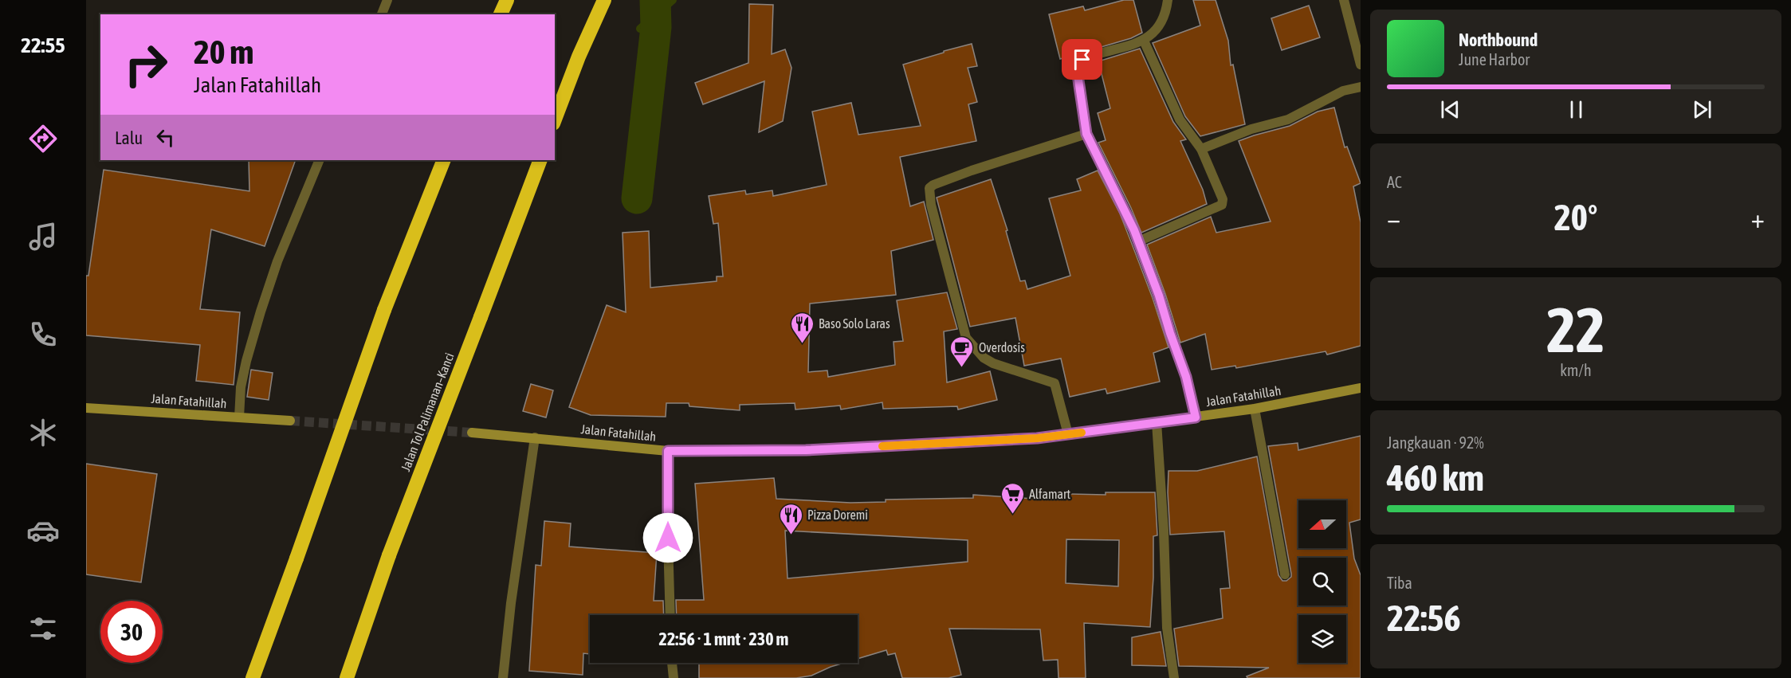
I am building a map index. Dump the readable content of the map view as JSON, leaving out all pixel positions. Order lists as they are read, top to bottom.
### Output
{
  "streets": {
    "highway": ["Jalan Tol Palimanan–Kanci"],
    "street": ["Jalan Fatahillah"]
  },
  "places": {
    "restaurant": ["Baso Solo Laras", "Pizza Doremi"],
    "cafe": ["Overdosis"],
    "supermarket": ["Alfamart"]
  },
  "north": "left",
  "page": {
    "tabs": "22:55",
    "turn": ["20 m", "Jalan Fatahillah"],
    "song": ["Northbound", "June Harbor"],
    "then": "Lalu",
    "tile": [
      "AC",
      ["22", "km/h"],
      ["Jangkauan · 92%", "460 km"],
      ["Tiba", "22:56"]
    ],
    "heat": ["−", "20°", "+"],
    "limit": "30",
    "trip": "22:56 · 1 mnt · 230 m"
  }
}
